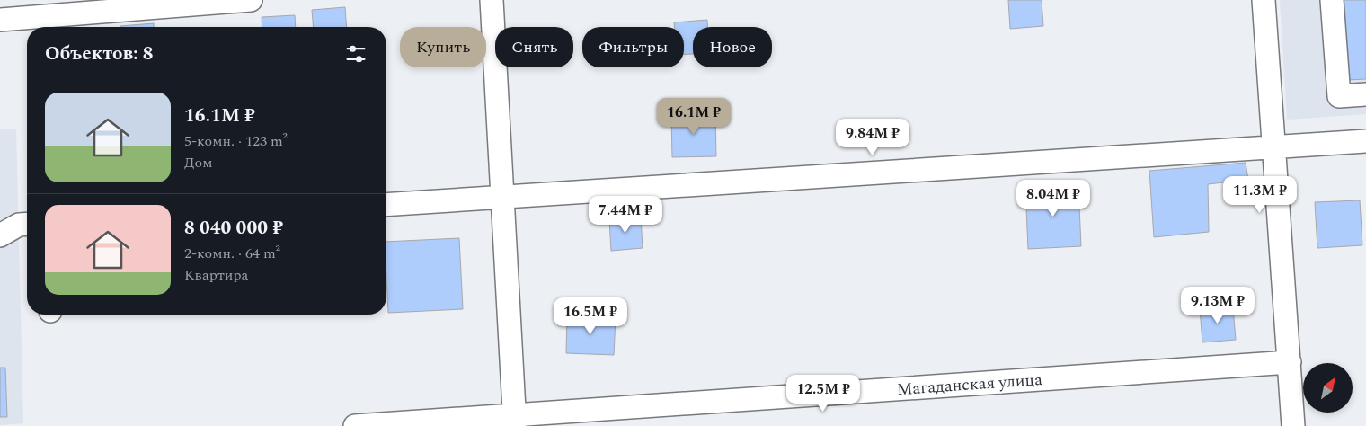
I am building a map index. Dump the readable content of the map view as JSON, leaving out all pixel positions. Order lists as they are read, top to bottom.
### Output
{
  "streets": {
    "street": ["Магаданская улица"]
  },
  "north": "top right",
  "page": {
    "chip": [
      "Купить",
      "Снять",
      "Фильтры",
      "Новое"
    ],
    "heading": "Объектов: 8",
    "list": [
      {
        "name": "16.1M ₽",
        "note": "5-комн. · 123 m² · Дом"
      },
      {
        "name": "8 040 000 ₽",
        "note": "2-комн. · 64 m² · Квартира"
      }
    ],
    "price": [
      "16.1M ₽",
      "9.84M ₽",
      "11.3M ₽",
      "8.04M ₽",
      "7.44M ₽",
      "9.13M ₽",
      "16.5M ₽",
      "12.5M ₽"
    ]
  }
}
